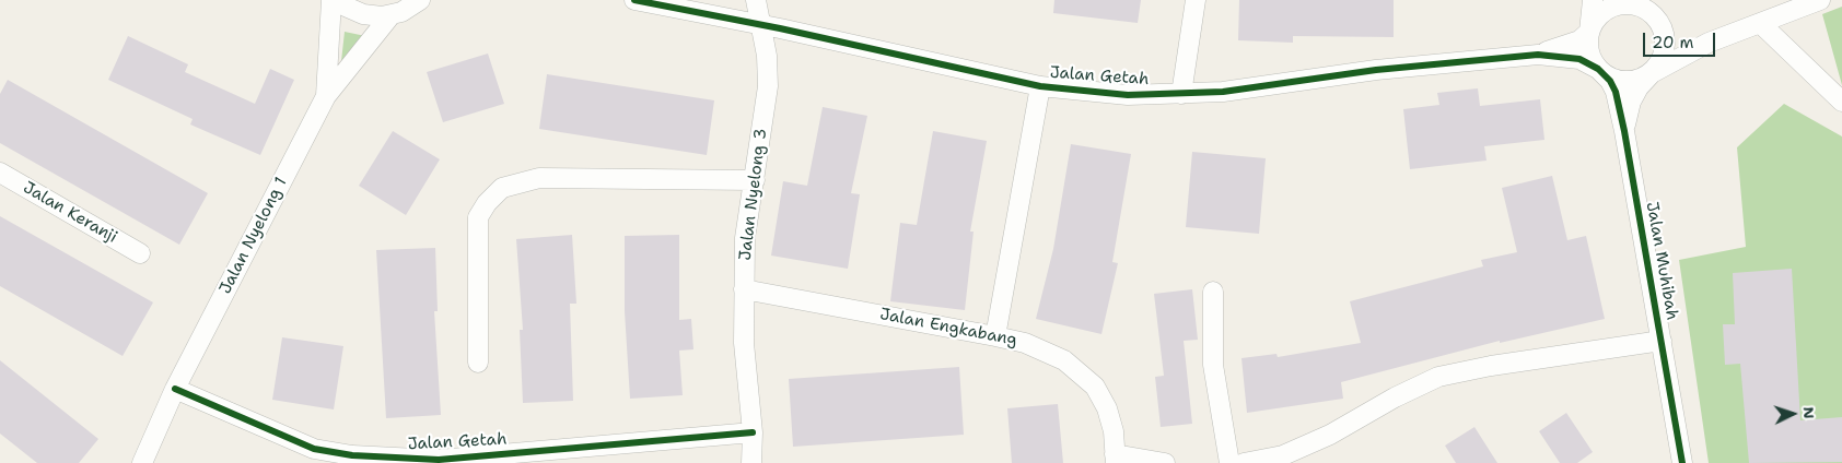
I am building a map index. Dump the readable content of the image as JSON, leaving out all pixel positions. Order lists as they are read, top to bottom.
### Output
{
  "streets": {
    "street": [
      "Jalan Getah",
      "Jalan Nyelong 3",
      "Jalan Keranji",
      "Jalan Nyelong 1",
      "Jalan Muhibah",
      "Jalan Engkabang"
    ]
  },
  "crossings": [
    ["Jalan Getah", "Jalan Nyelong 3"],
    ["Jalan Getah", "Jalan Nyelong 1"],
    ["Jalan Getah", "Jalan Muhibah"],
    ["Jalan Nyelong 3", "Jalan Engkabang"]
  ],
  "scale_bar": "20 m",
  "north": "right"
}
